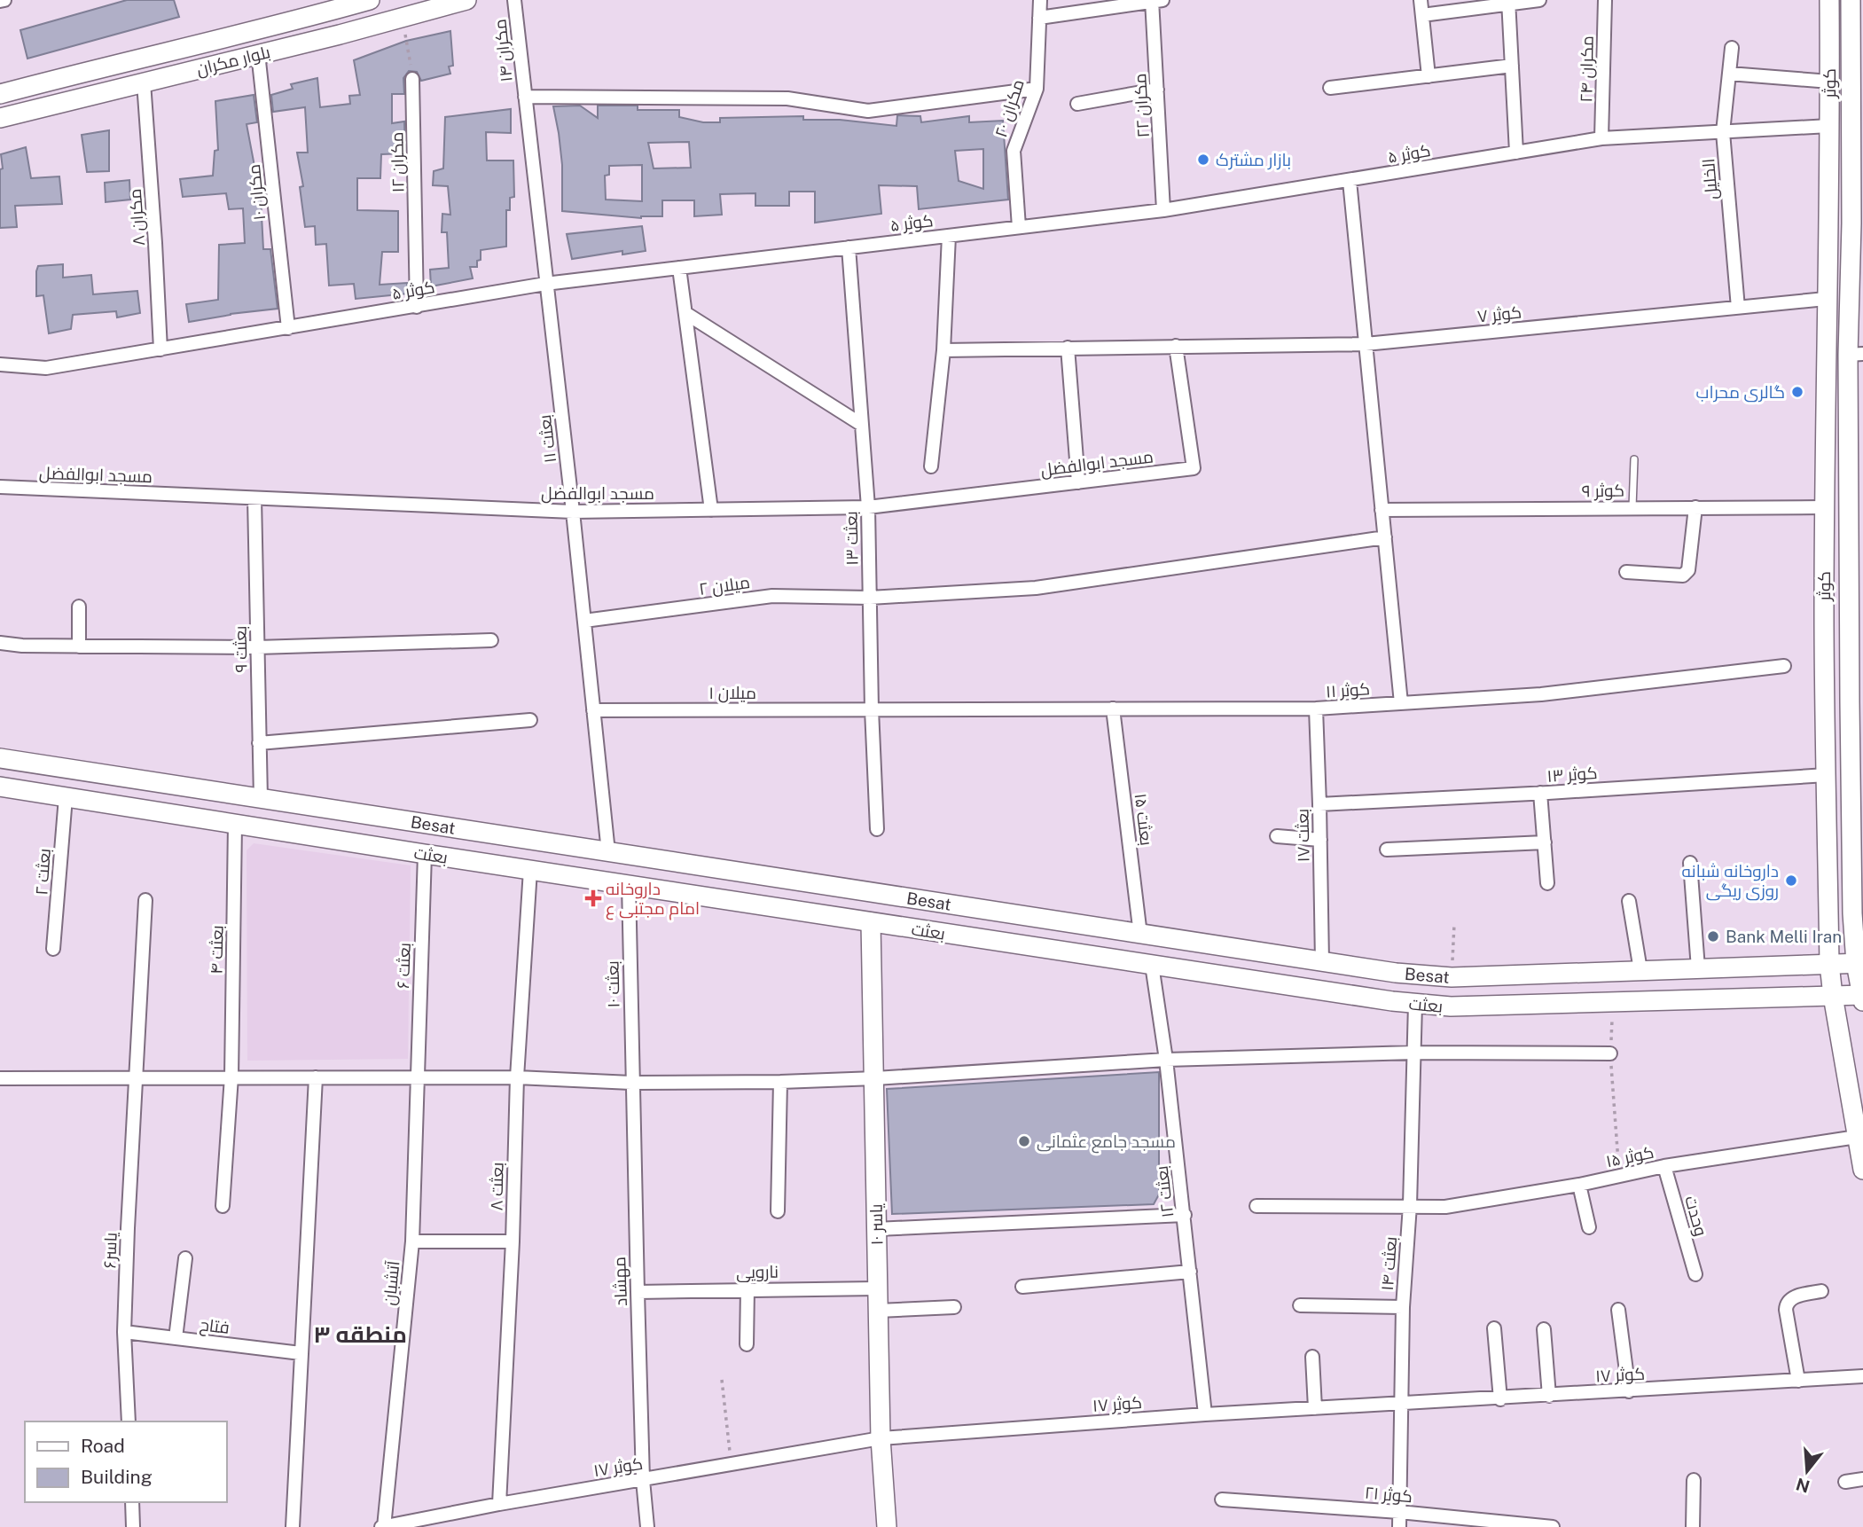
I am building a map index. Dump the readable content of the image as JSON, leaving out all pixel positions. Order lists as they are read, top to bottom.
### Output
{
  "streets": {
    "main road": [
      "بلوار مکران",
      "کوثر",
      "Besat",
      "بعثت",
      "یاسر ۱۰"
    ],
    "street": [
      "مکران ۱۴",
      "مکران ۲۴",
      "مکران ۲۲",
      "مکران ۲۰",
      "کوثر ۵",
      "مکران ۱۲",
      "الخلیل",
      "مکران ۱۰",
      "مکران ۸",
      "کوثر ۷",
      "بعثت ۱۱",
      "مسجد ابوالفضل",
      "کوثر ۹",
      "بعثت ۱۳",
      "میلان ۲",
      "بعثت ۹",
      "کوثر ۱۱",
      "میلان ۱",
      "کوثر ۱۳",
      "بعثت ۱۵",
      "بعثت ۱۷",
      "بعثت ۲",
      "بعثت ۴",
      "بعثت ۶",
      "بعثت ۱۰",
      "کوثر ۱۵",
      "بعثت ۸",
      "بعثت ۱۲",
      "وحدت",
      "یاسر۶",
      "بعثت ۱۴",
      "نارویی",
      "مهشاد",
      "آتشبان",
      "فتاح",
      "کوثر ۱۷",
      "کوثر ۲۱"
    ]
  },
  "crossings": [
    ["مکران ۱۴", "بعثت ۱۱"],
    ["بلوار مکران", "مکران ۱۰"],
    ["بلوار مکران", "مکران ۸"],
    ["مکران ۲۴", "کوثر ۵"],
    ["کوثر", "کوثر ۵"],
    ["کوثر", "کوثر ۷"],
    ["کوثر", "کوثر ۹"],
    ["کوثر", "کوثر ۱۳"],
    ["کوثر", "Besat"],
    ["کوثر", "بعثت"],
    ["کوثر", "کوثر ۱۵"],
    ["مکران ۲۲", "کوثر ۵"],
    ["مکران ۲۰", "کوثر ۵"],
    ["کوثر ۵", "مکران ۱۲"],
    ["کوثر ۵", "الخلیل"],
    ["کوثر ۵", "مکران ۱۰"],
    ["کوثر ۵", "مکران ۸"],
    ["کوثر ۵", "بعثت ۱۱"],
    ["کوثر ۵", "بعثت ۱۳"],
    ["الخلیل", "کوثر ۷"],
    ["کوثر ۷", "مسجد ابوالفضل"],
    ["بعثت ۱۱", "مسجد ابوالفضل"],
    ["بعثت ۱۱", "میلان ۲"],
    ["بعثت ۱۱", "میلان ۱"],
    ["بعثت ۱۱", "Besat"],
    ["مسجد ابوالفضل", "بعثت ۱۳"],
    ["مسجد ابوالفضل", "بعثت ۹"],
    ["بعثت ۱۳", "میلان ۲"],
    ["بعثت ۱۳", "کوثر ۱۱"],
    ["بعثت ۱۳", "میلان ۱"],
    ["بعثت ۹", "Besat"],
    ["کوثر ۱۱", "میلان ۱"],
    ["کوثر ۱۱", "بعثت ۱۵"],
    ["کوثر ۱۱", "بعثت ۱۷"],
    ["کوثر ۱۳", "بعثت ۱۷"],
    ["بعثت ۱۵", "Besat"],
    ["Besat", "بعثت ۱۷"],
    ["بعثت", "بعثت ۲"],
    ["بعثت", "بعثت ۴"],
    ["بعثت", "بعثت ۶"],
    ["بعثت", "بعثت ۱۰"],
    ["بعثت", "بعثت ۸"],
    ["بعثت", "بعثت ۱۲"],
    ["بعثت", "یاسر ۱۰"],
    ["بعثت", "بعثت ۱۴"],
    ["بعثت ۶", "آتشبان"],
    ["بعثت ۱۰", "مهشاد"],
    ["کوثر ۱۵", "وحدت"],
    ["کوثر ۱۵", "بعثت ۱۴"],
    ["بعثت ۸", "کوثر ۱۷"],
    ["بعثت ۱۲", "کوثر ۱۷"],
    ["یاسر ۱۰", "نارویی"],
    ["یاسر ۱۰", "کوثر ۱۷"],
    ["یاسر۶", "فتاح"],
    ["بعثت ۱۴", "کوثر ۱۷"],
    ["بعثت ۱۴", "کوثر ۲۱"],
    ["نارویی", "مهشاد"],
    ["مهشاد", "کوثر ۱۷"],
    ["آتشبان", "کوثر ۱۷"]
  ],
  "districts": ["منطقه ۳"],
  "places": {
    "other": [
      "بازار مشترک",
      "گالری محراب",
      "داروخانه شبانه روزی ریگی",
      "Bank Melli Iran",
      "مسجد جامع عثمانی"
    ],
    "health": ["داروخانه امام مجتبی ع"]
  },
  "legend": ["Road", "Building"],
  "north": "bottom"
}
